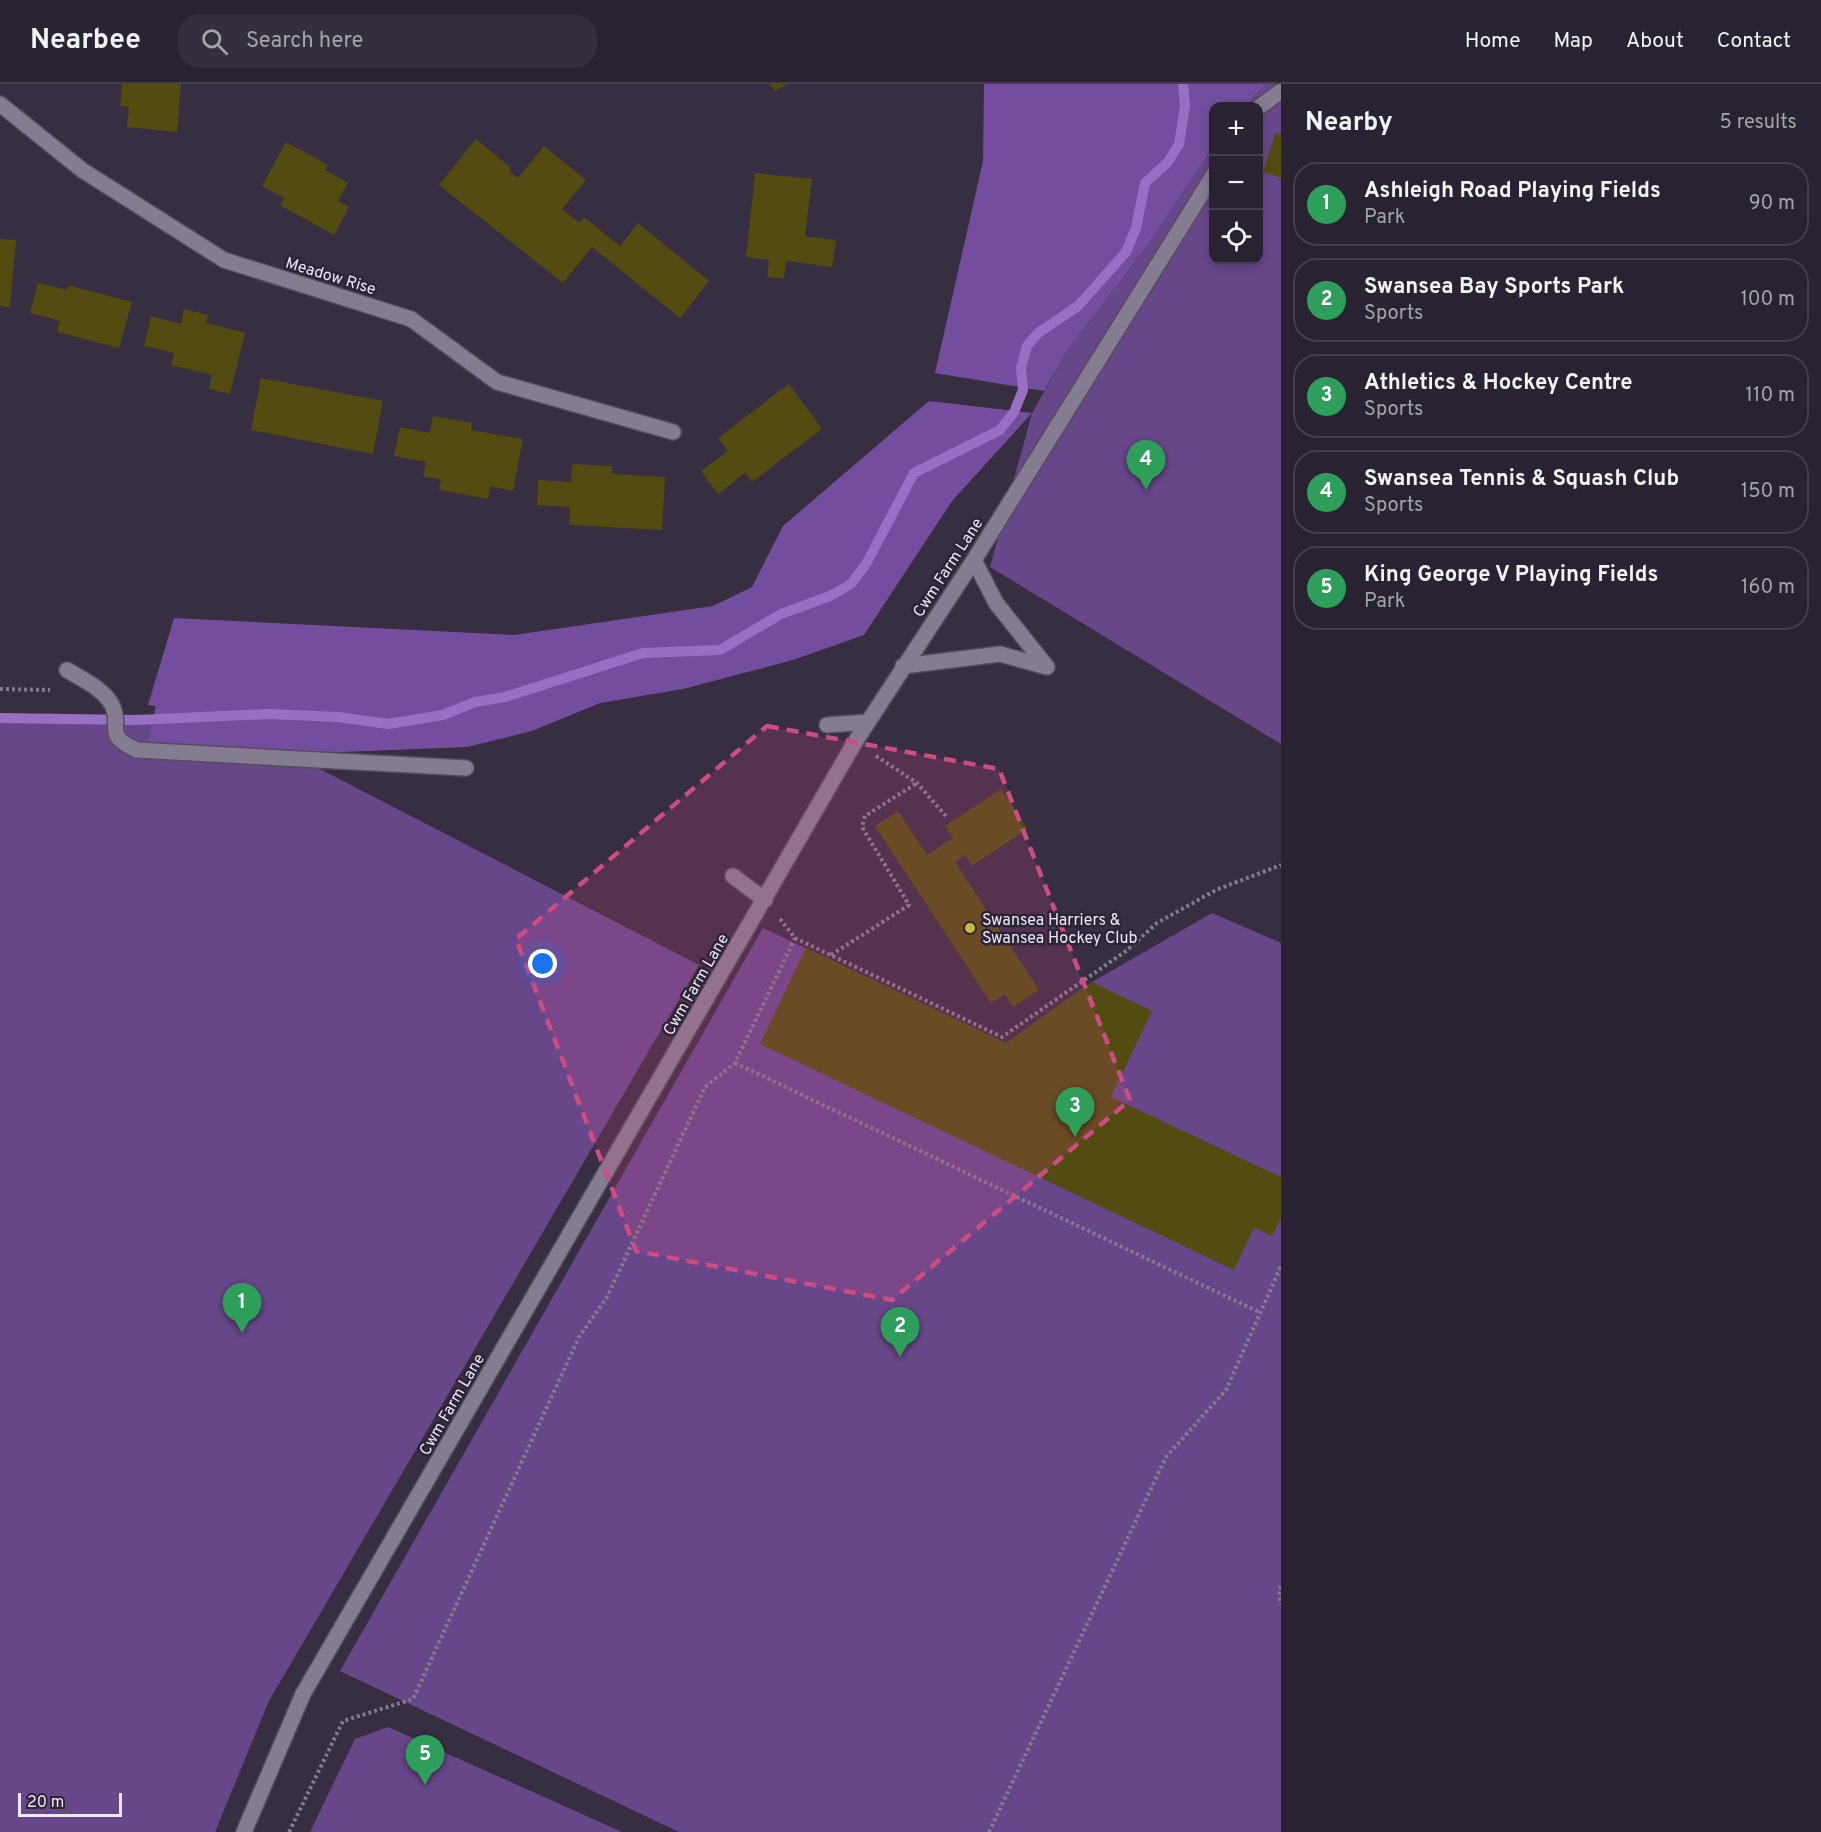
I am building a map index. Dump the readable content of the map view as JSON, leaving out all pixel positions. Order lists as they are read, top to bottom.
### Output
{
  "streets": {
    "street": ["Meadow Rise", "Cwm Farm Lane"]
  },
  "places": ["Swansea Harriers & Swansea Hockey Club"],
  "scale_bar": "20 m",
  "page": {
    "header": "Nearbee",
    "search": "Search here",
    "nav": [
      "Home",
      "Map",
      "About",
      "Contact"
    ],
    "heading": ["Nearby", "5 results"],
    "map_buttons": ["+", "−"],
    "list": [
      {
        "mark": "1",
        "name": "Ashleigh Road Playing Fields",
        "note": "Park",
        "value": "90 m"
      },
      {
        "mark": "2",
        "name": "Swansea Bay Sports Park",
        "note": "Sports",
        "value": "100 m"
      },
      {
        "mark": "3",
        "name": "Athletics & Hockey Centre",
        "note": "Sports",
        "value": "110 m"
      },
      {
        "mark": "4",
        "name": "Swansea Tennis & Squash Club",
        "note": "Sports",
        "value": "150 m"
      },
      {
        "mark": "5",
        "name": "King George V Playing Fields",
        "note": "Park",
        "value": "160 m"
      }
    ],
    "pins": [
      "4",
      "3",
      "1",
      "2",
      "5"
    ],
    "scale": "20 m"
  }
}
